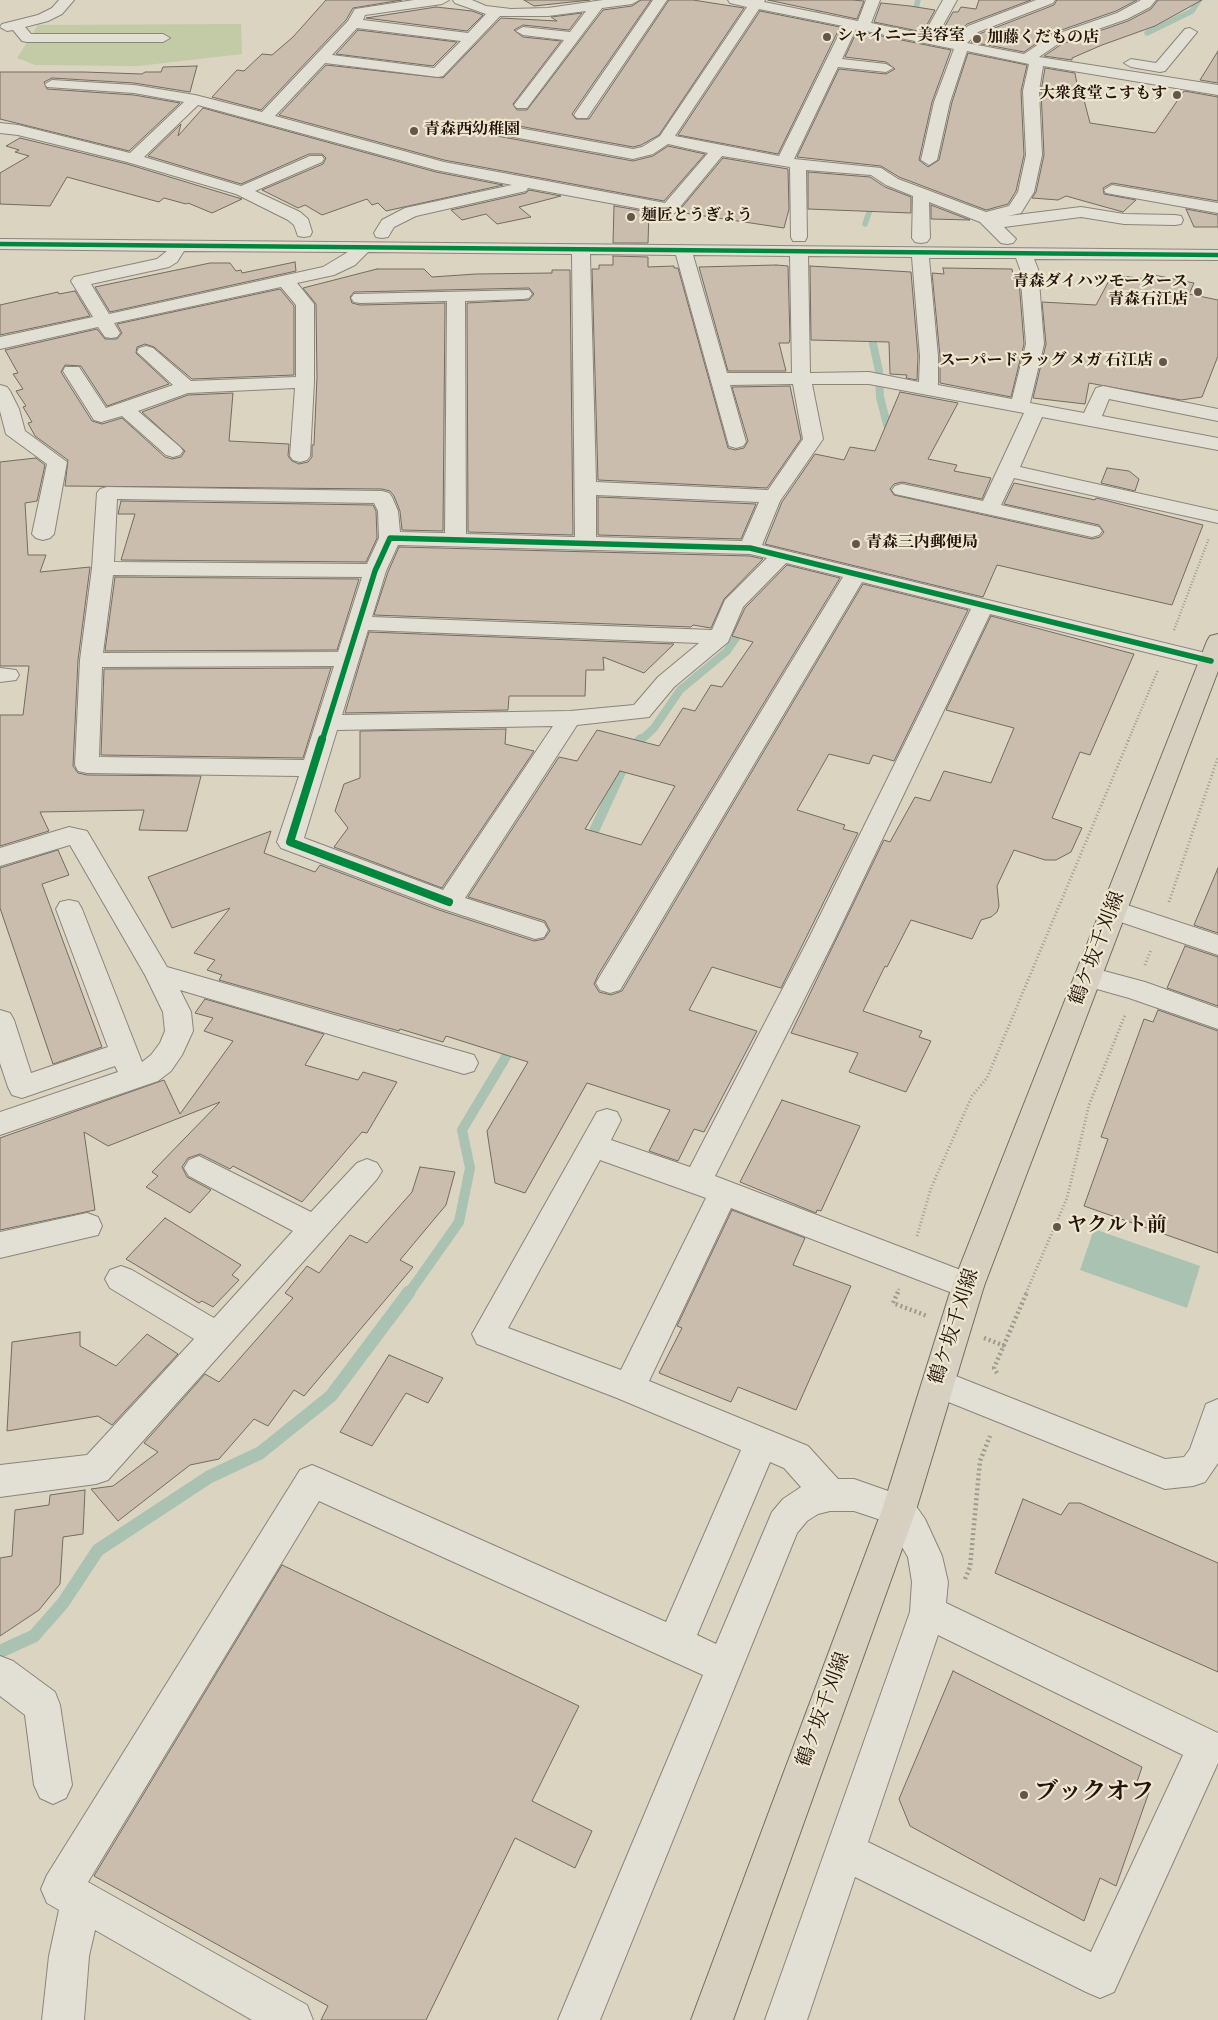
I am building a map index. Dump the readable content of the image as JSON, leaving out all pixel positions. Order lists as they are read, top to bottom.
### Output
{
  "streets": {
    "main road": ["鶴ケ坂千刈線"]
  },
  "places": [
    "シャイニー美容室",
    "加藤くだもの店",
    "大衆食堂こすもす",
    "青森西幼稚園",
    "麺匠とうぎょう",
    "青森ダイハツモータース 青森石江店",
    "スーパードラッグ メガ 石江店",
    "青森三内郵便局",
    "ヤクルト前",
    "ブックオフ"
  ]
}
